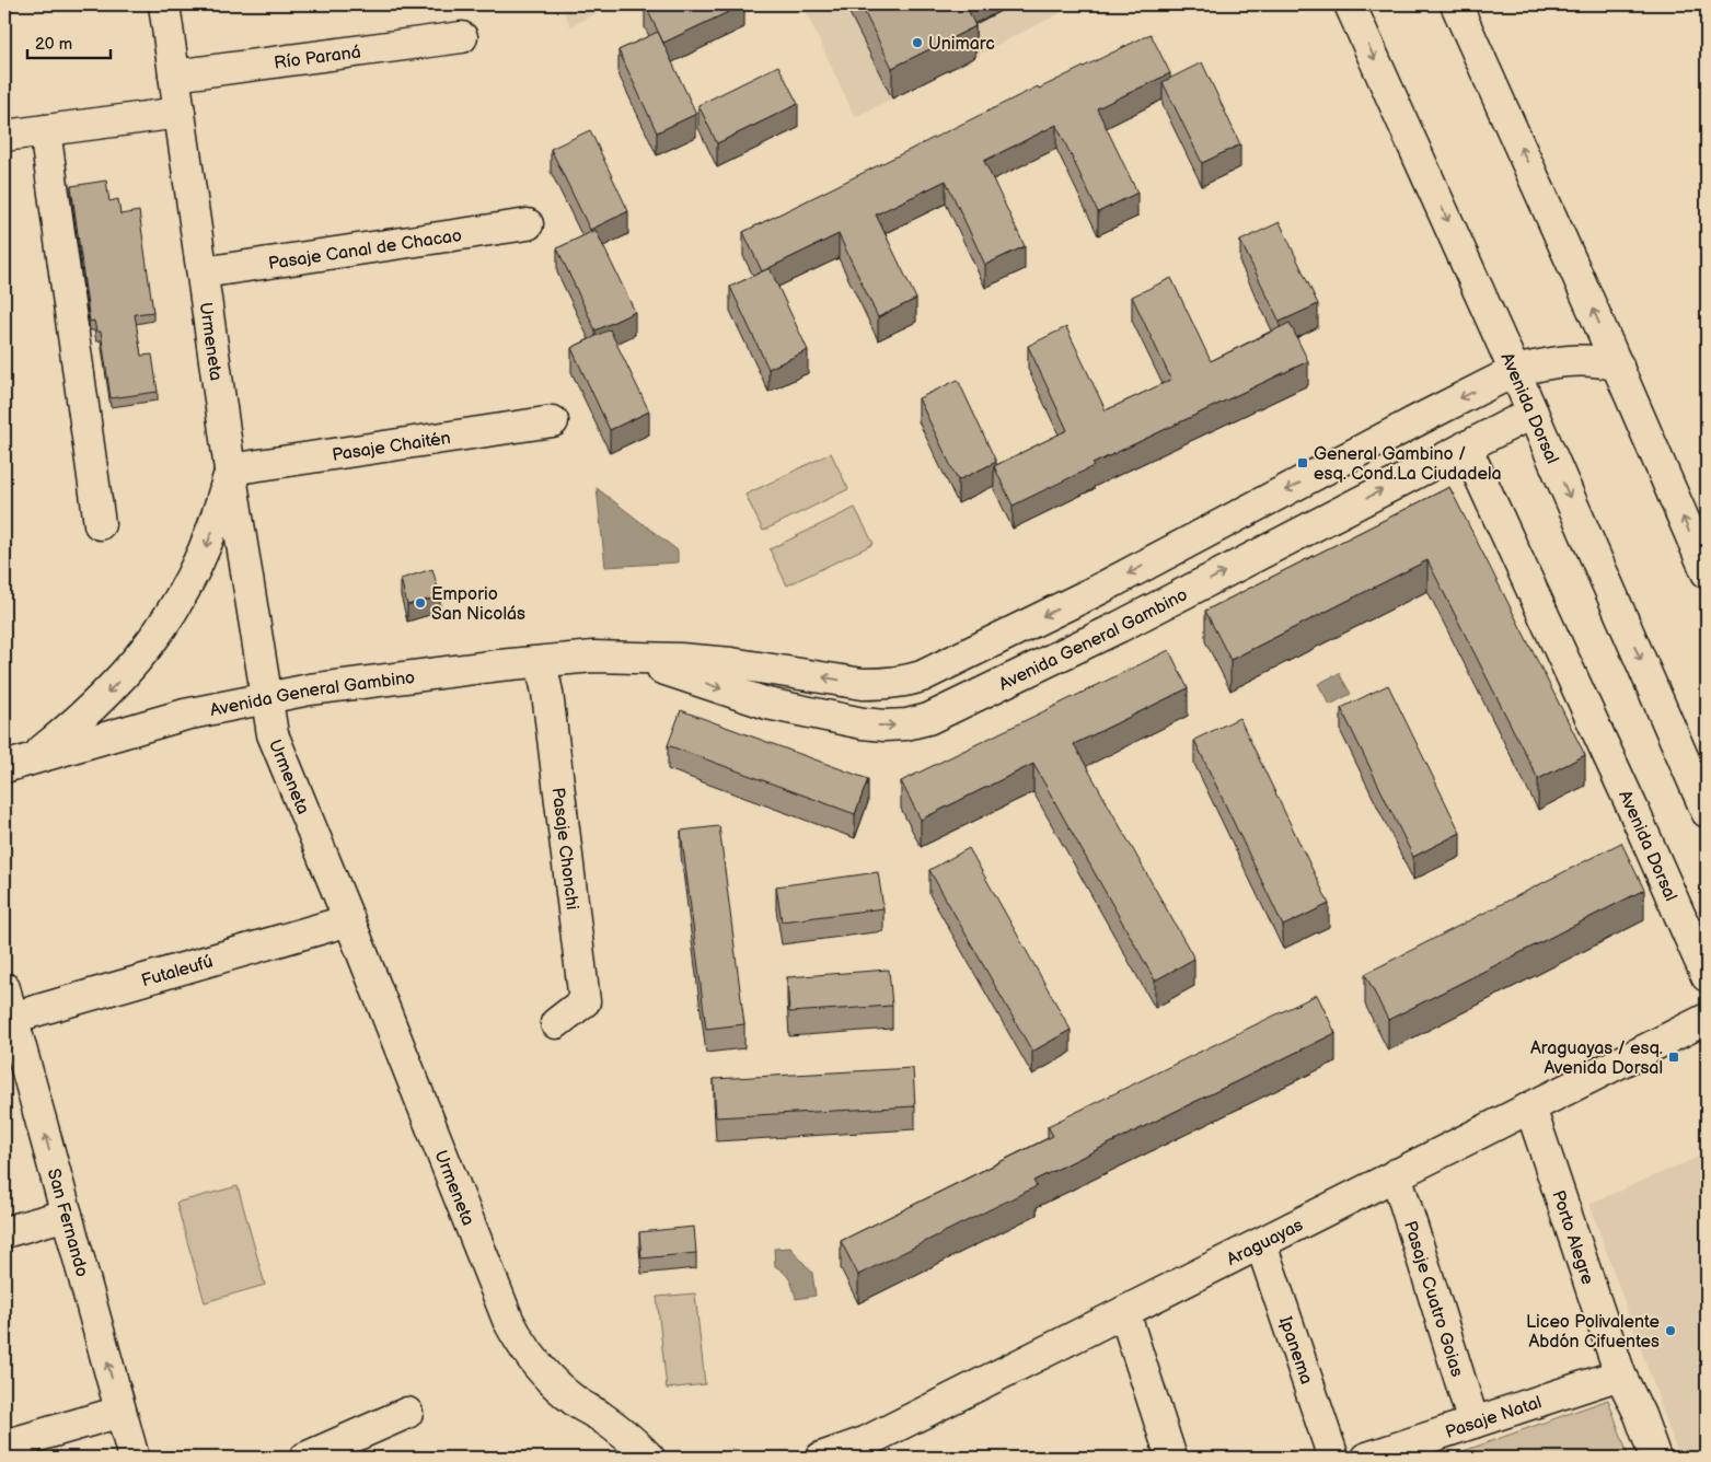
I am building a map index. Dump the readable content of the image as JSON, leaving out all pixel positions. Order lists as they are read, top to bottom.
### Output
{
  "streets": {
    "street": [
      "Río Paraná",
      "Pasaje Canal de Chacao",
      "Urmeneta",
      "Avenida Dorsal",
      "Pasaje Chaitén",
      "Avenida General Gambino",
      "Pasaje Chonchi",
      "Futaleufú",
      "San Fernando",
      "Porto Alegre",
      "Araguayas",
      "Pasaje Cuatro Goias",
      "Ipanema",
      "Pasaje Natal"
    ]
  },
  "crossings": [
    ["Río Paraná", "Urmeneta"],
    ["Pasaje Canal de Chacao", "Urmeneta"],
    ["Urmeneta", "Pasaje Chaitén"],
    ["Urmeneta", "Avenida General Gambino"],
    ["Urmeneta", "Futaleufú"],
    ["Avenida Dorsal", "Avenida General Gambino"],
    ["Avenida General Gambino", "Pasaje Chonchi"],
    ["Futaleufú", "San Fernando"],
    ["Porto Alegre", "Araguayas"],
    ["Porto Alegre", "Pasaje Natal"],
    ["Araguayas", "Pasaje Cuatro Goias"],
    ["Araguayas", "Ipanema"],
    ["Pasaje Cuatro Goias", "Pasaje Natal"]
  ],
  "one_way": ["San Fernando"],
  "places": {
    "other": ["Unimarc", "Emporio San Nicolás", "Liceo Polivalente Abdón Cifuentes"],
    "transit": ["General Gambino / esq. Cond.La Ciudadela", "Araguayas / esq. Avenida Dorsal"]
  },
  "scale_bar": "20 m"
}
